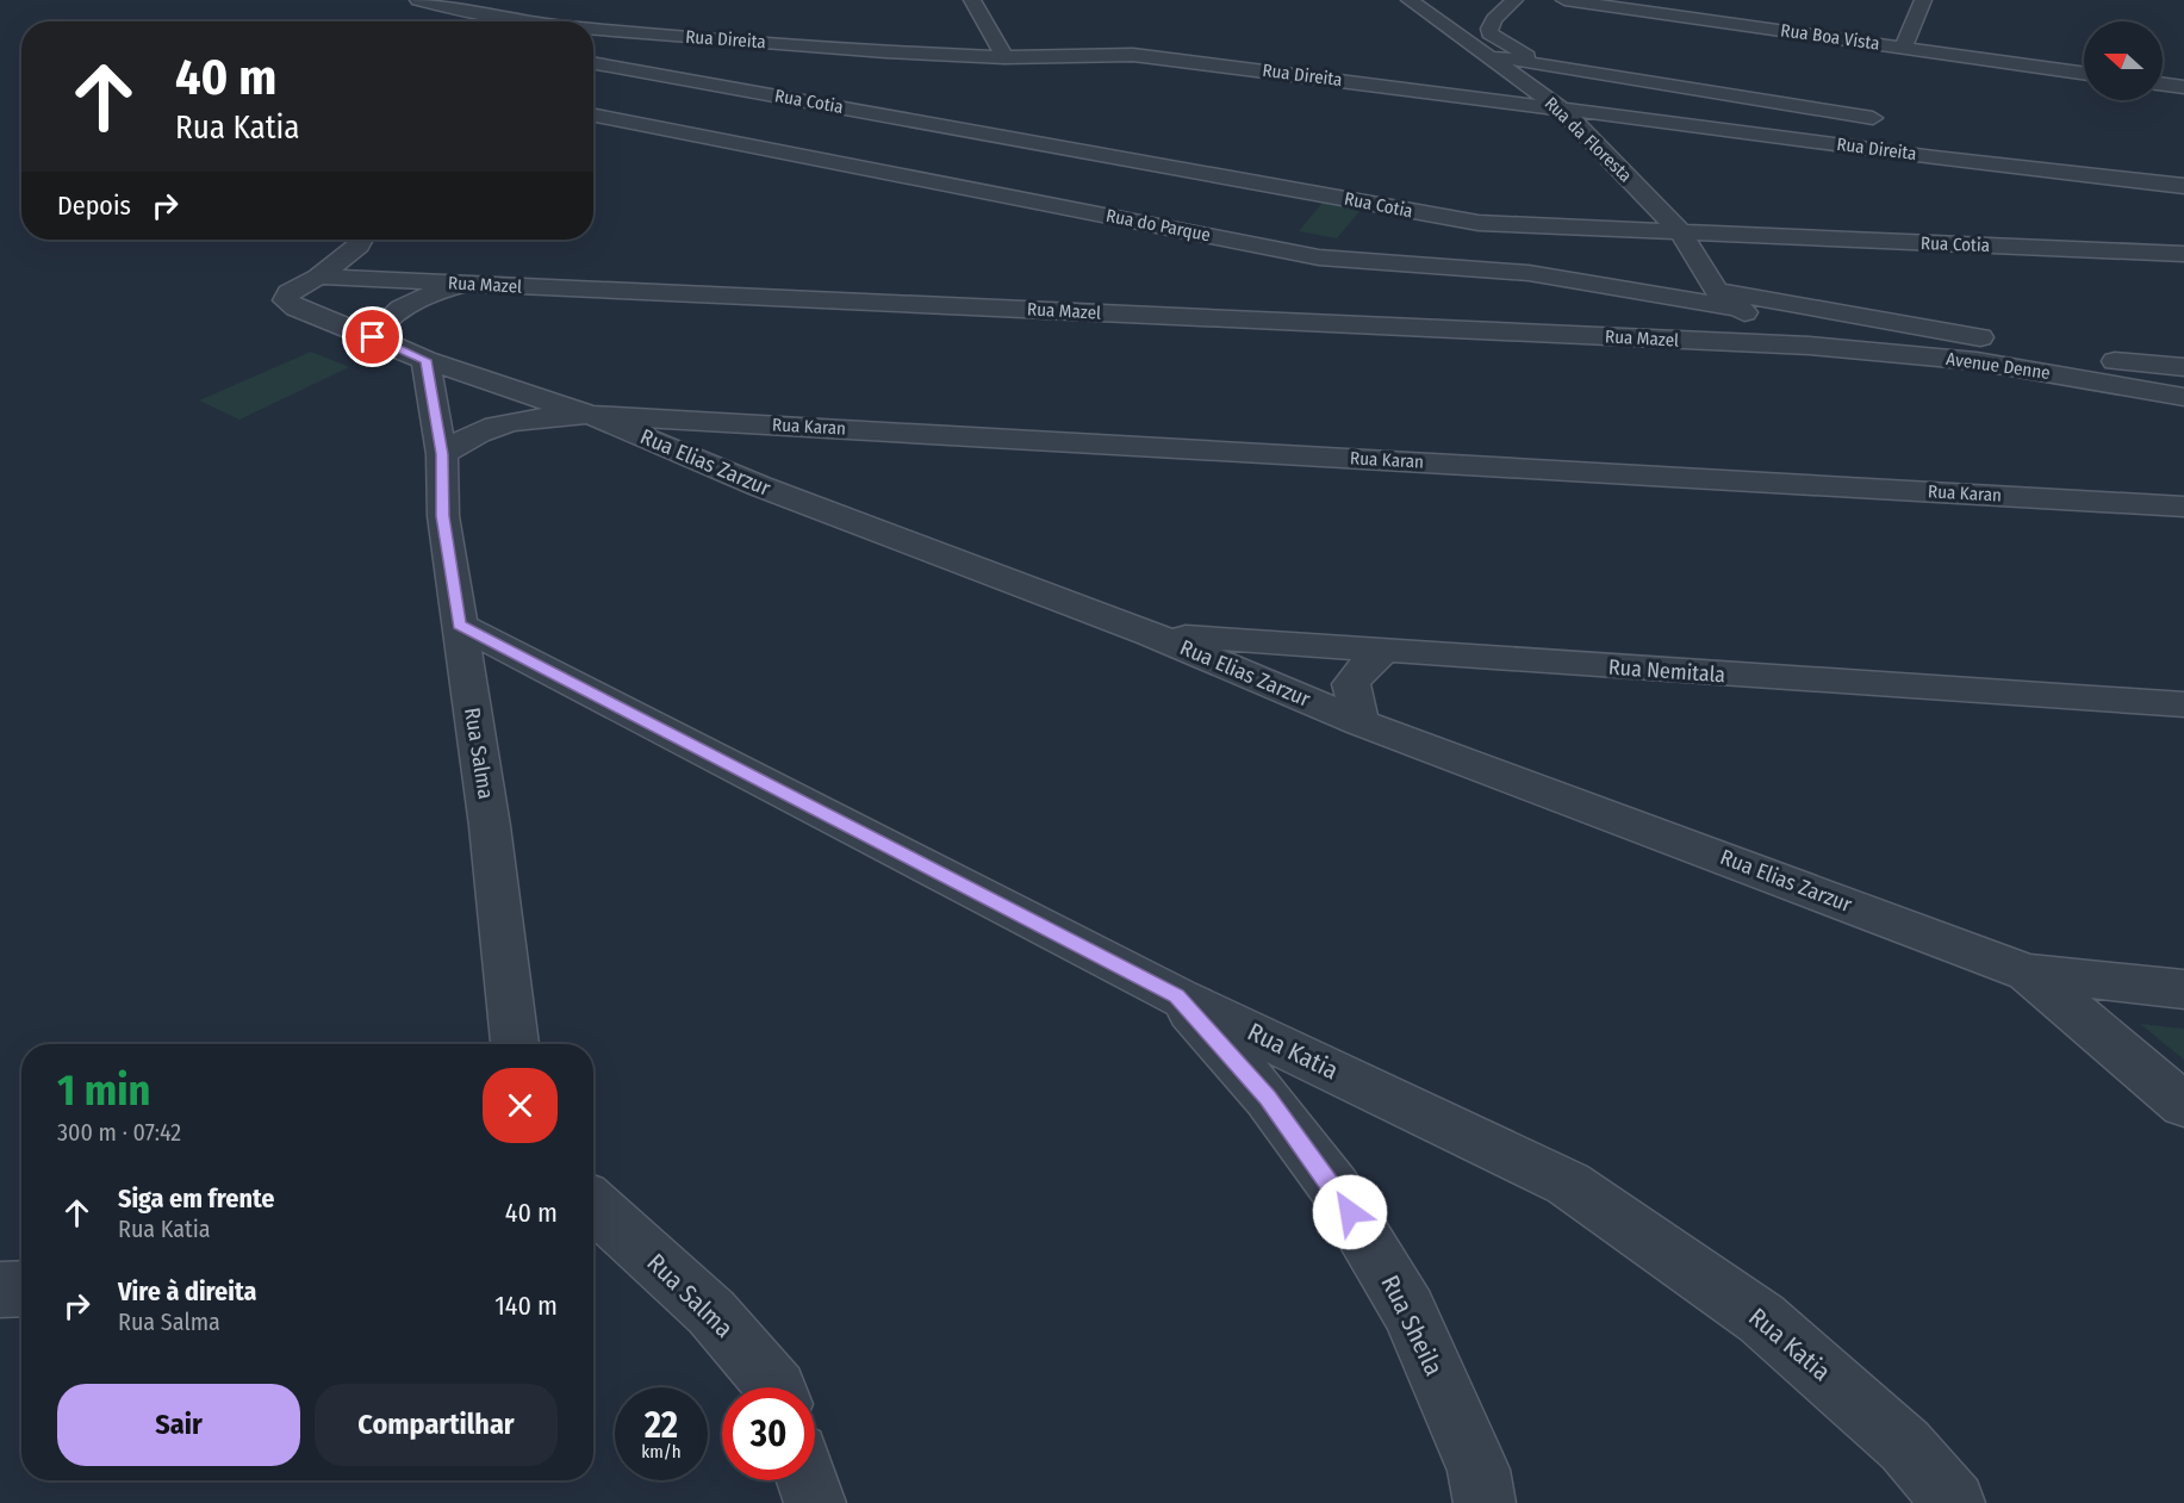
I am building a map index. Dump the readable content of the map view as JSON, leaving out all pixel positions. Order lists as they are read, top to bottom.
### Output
{
  "streets": {
    "street": [
      "Rua Boa Vista",
      "Rua Direita",
      "Rua Cotia",
      "Rua da Floresta",
      "Rua do Parque",
      "Rua Mazel",
      "Avenue Denne",
      "Rua Karan",
      "Rua Elias Zarzur",
      "Rua Nemitala",
      "Rua Salma",
      "Rua Katia",
      "Rua Sheila"
    ]
  },
  "crossings": [
    ["Rua Direita", "Rua da Floresta"],
    ["Rua Cotia", "Rua da Floresta"],
    ["Rua da Floresta", "Rua do Parque"],
    ["Rua Mazel", "Avenue Denne"],
    ["Rua Mazel", "Rua Elias Zarzur"],
    ["Rua Karan", "Rua Elias Zarzur"],
    ["Rua Elias Zarzur", "Rua Nemitala"],
    ["Rua Elias Zarzur", "Rua Salma"],
    ["Rua Salma", "Rua Katia"],
    ["Rua Katia", "Rua Sheila"]
  ],
  "north": "left",
  "page": {
    "turn": ["40 m", "Rua Katia"],
    "then": "Depois",
    "heading": ["1 min", "300 m · 07:42"],
    "list": [
      {
        "name": "Siga em frente",
        "note": "Rua Katia",
        "value": "40 m"
      },
      {
        "name": "Vire à direita",
        "note": "Rua Salma",
        "value": "140 m"
      }
    ],
    "buttons": ["Sair", "Compartilhar"],
    "speed": "22 km/h",
    "limit": "30"
  }
}
